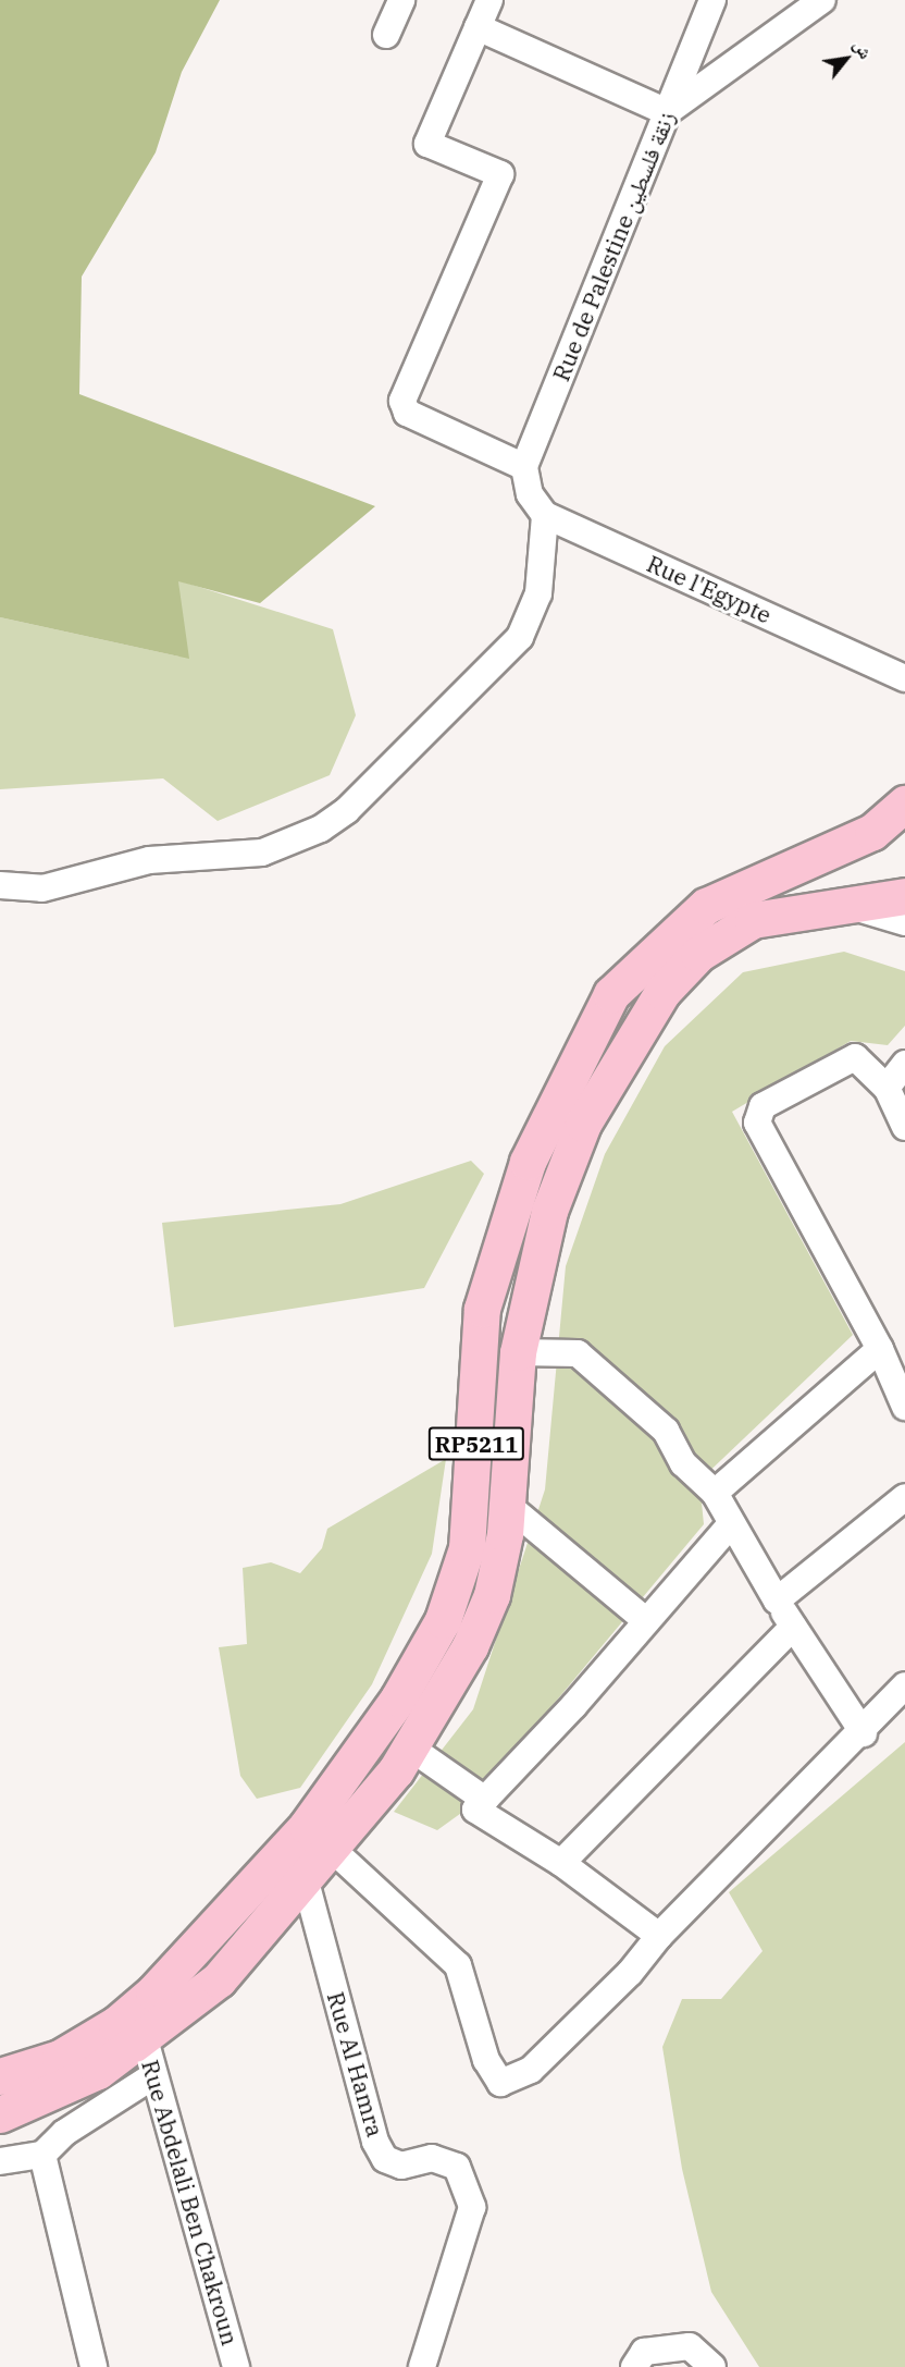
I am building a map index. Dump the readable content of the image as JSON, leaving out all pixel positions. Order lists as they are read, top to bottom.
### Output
{
  "streets": {
    "main road": ["RP5211"],
    "street": [
      "Rue de Palestine زنقة فلسطين",
      "Rue l'Egypte",
      "Rue Al Hamra",
      "Rue Abdelali Ben Chakroun"
    ]
  },
  "crossings": [
    ["Rue de Palestine زنقة فلسطين", "Rue l'Egypte"],
    ["RP5211", "Rue Al Hamra"],
    ["RP5211", "Rue Abdelali Ben Chakroun"]
  ],
  "north": "top right"
}
